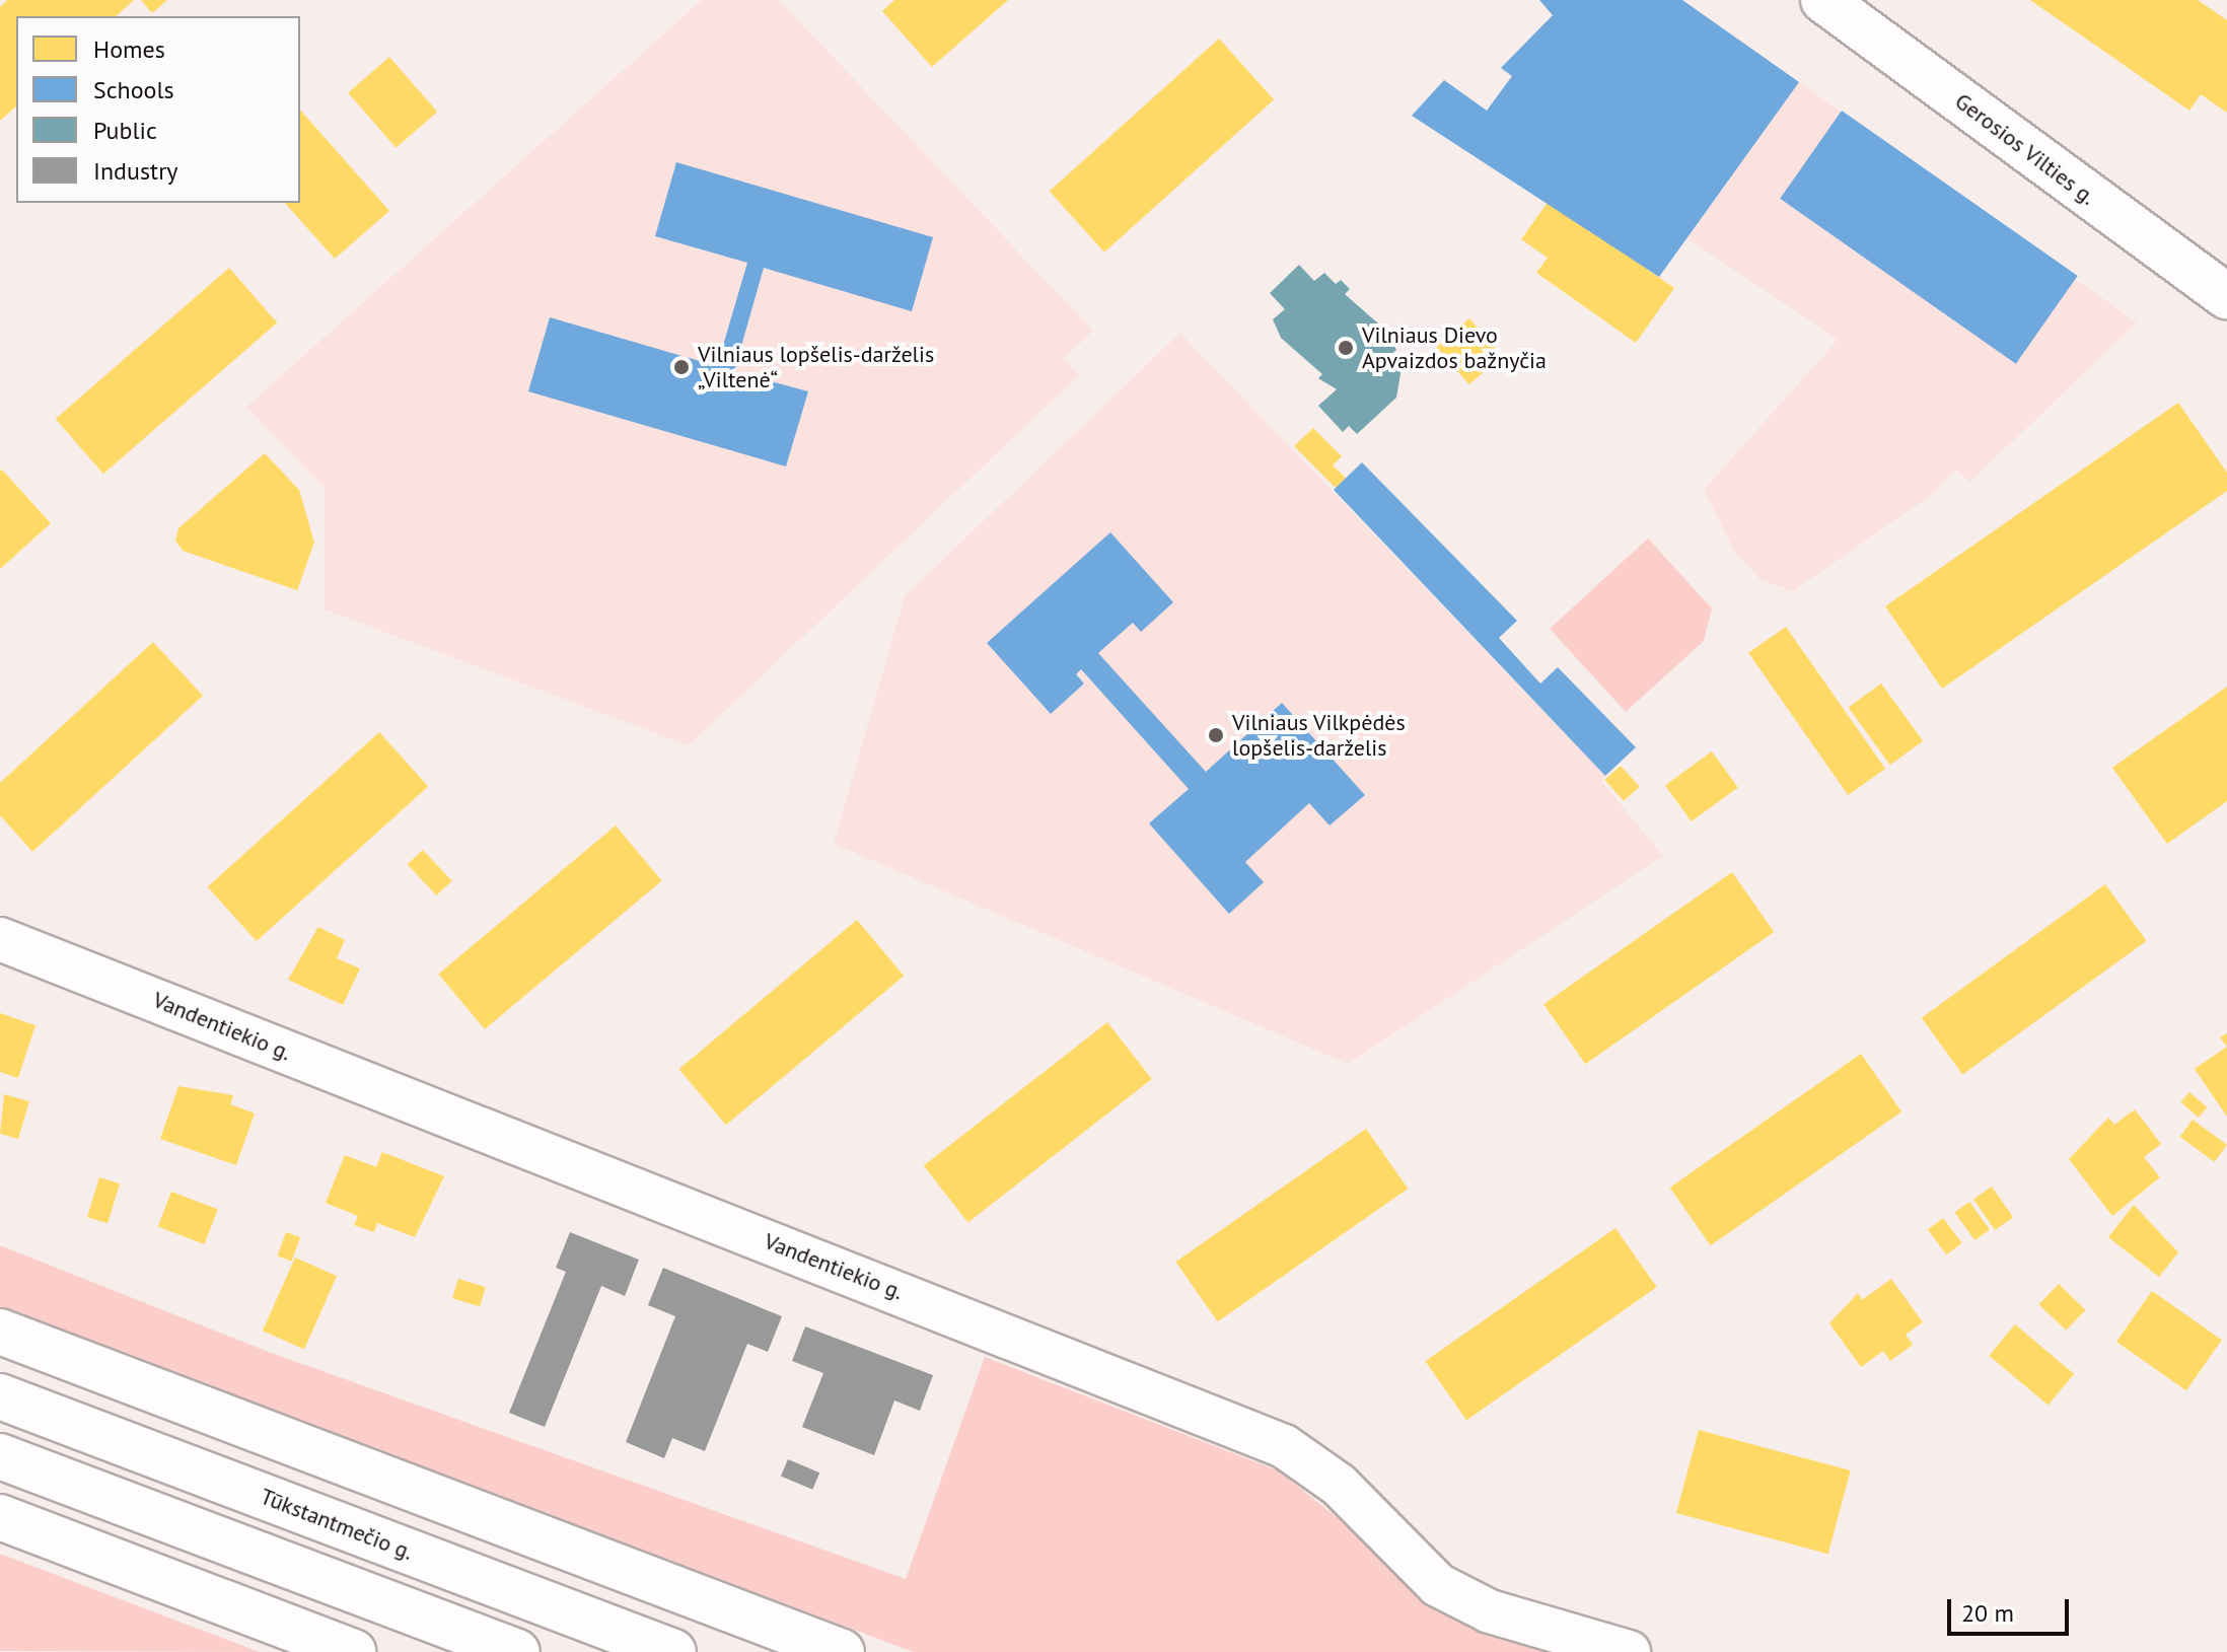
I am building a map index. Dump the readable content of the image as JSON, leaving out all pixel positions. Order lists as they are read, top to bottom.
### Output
{
  "streets": {
    "main road": ["Gerosios Vilties g.", "Tūkstantmečio g."],
    "street": ["Vandentiekio g."]
  },
  "places": ["Vilniaus Dievo Apvaizdos bažnyčia", "Vilniaus lopšelis-darželis „Viltenė“", "Vilniaus Vilkpėdės lopšelis-darželis"],
  "legend": [
    "Homes",
    "Schools",
    "Public",
    "Industry"
  ],
  "scale_bar": "20 m"
}
